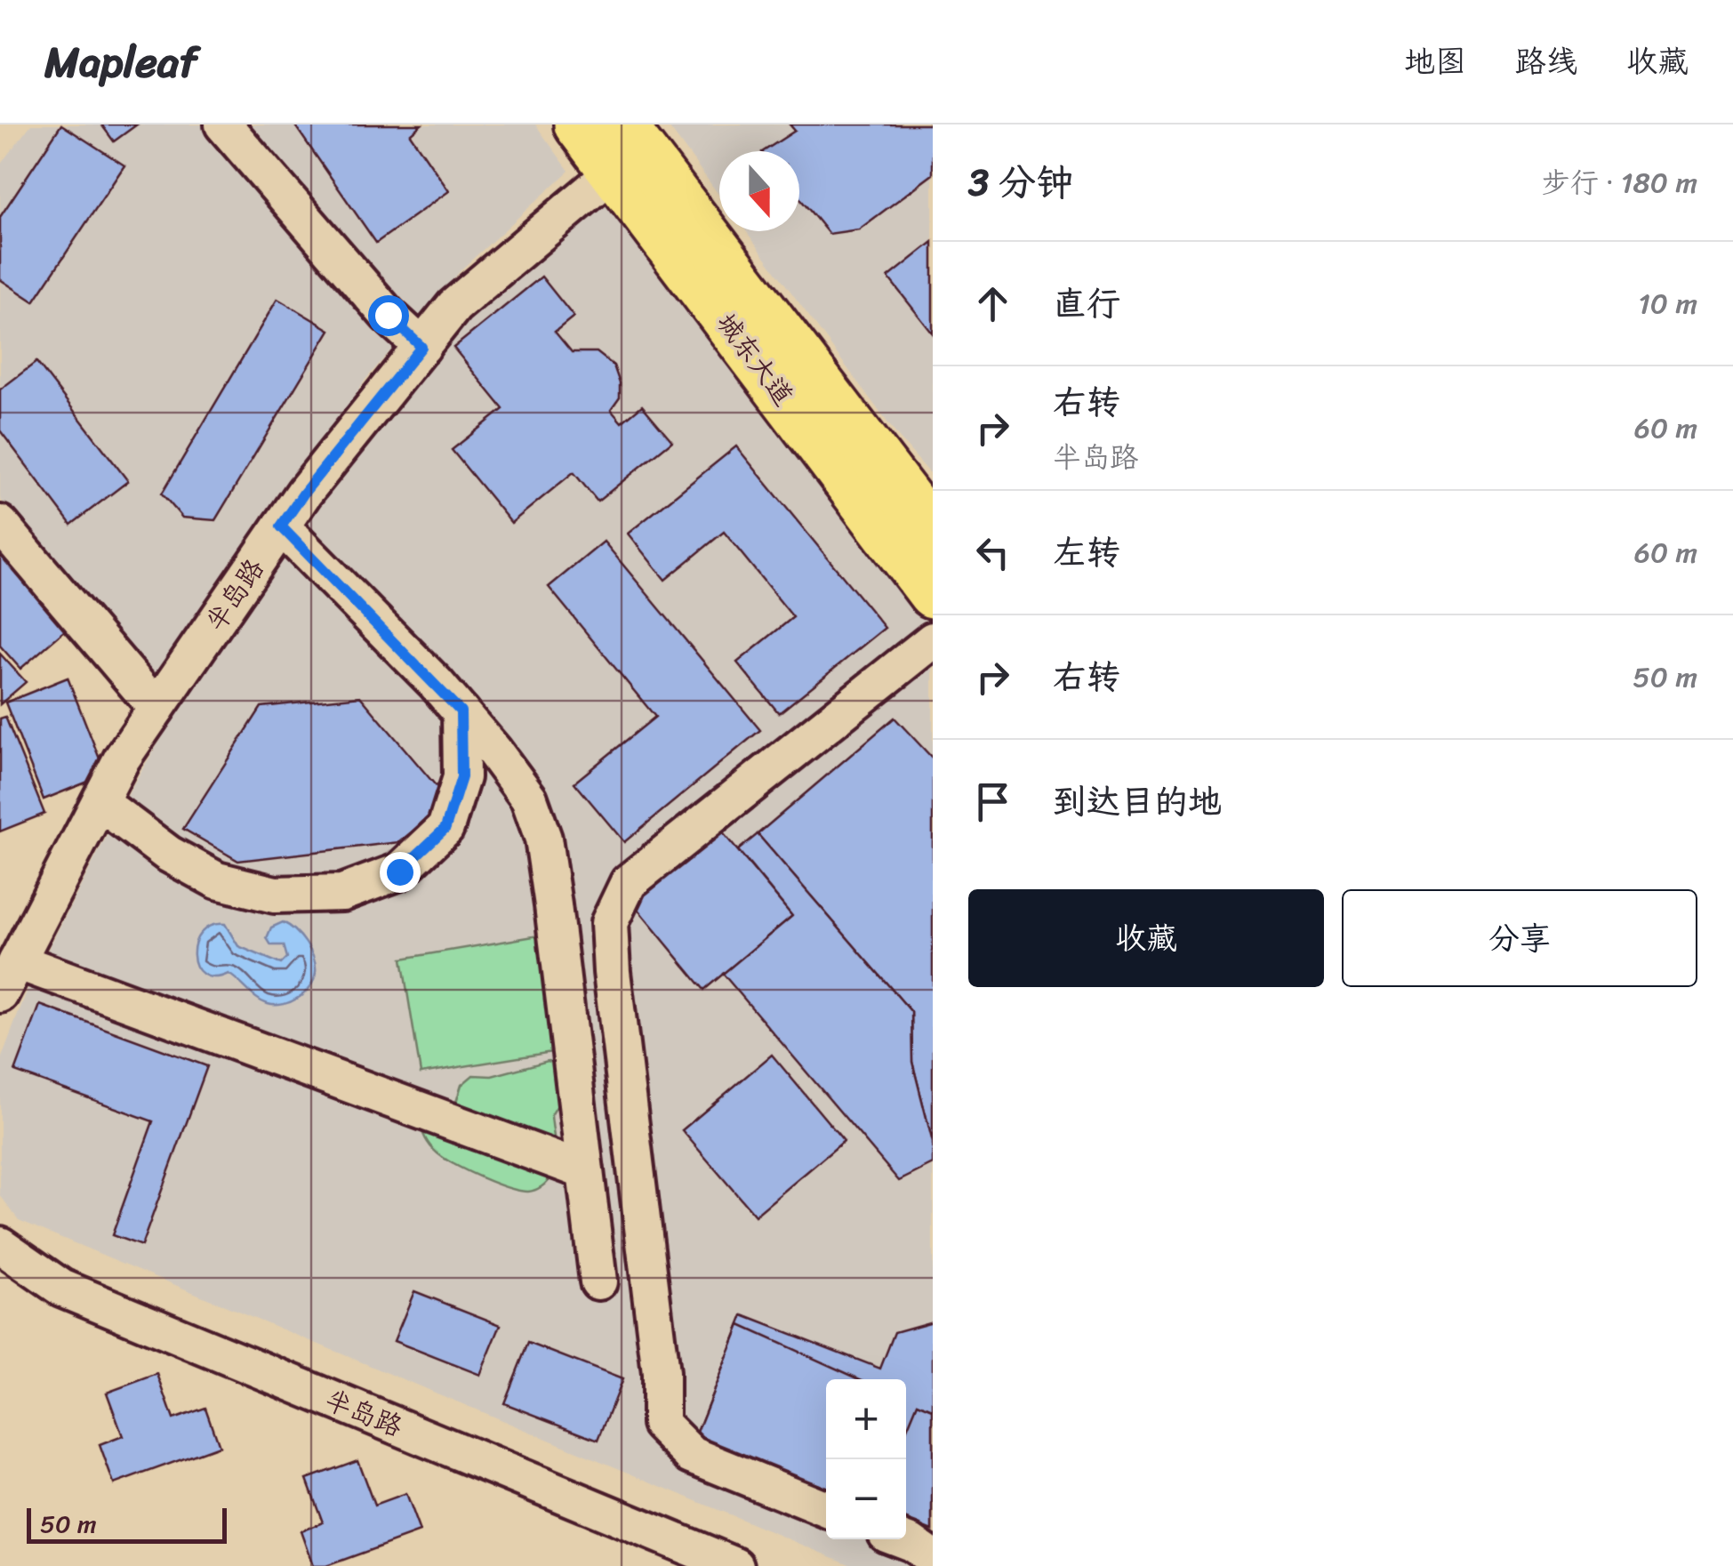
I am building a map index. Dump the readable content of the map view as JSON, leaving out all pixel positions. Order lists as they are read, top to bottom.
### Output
{
  "streets": {
    "highway": ["城东大道"],
    "street": ["半岛路"]
  },
  "crossings": [
    ["城东大道", "半岛路"]
  ],
  "scale_bar": "50 m",
  "north": "bottom",
  "page": {
    "header": "Mapleaf",
    "nav": ["地图", "路线", "收藏"],
    "heading": ["3 分钟", "步行 · 180 m"],
    "list": [
      ["直行", "10 m"],
      ["右转", "半岛路", "60 m"],
      ["左转", "60 m"],
      ["右转", "50 m"],
      "到达目的地"
    ],
    "buttons": ["收藏", "分享"],
    "map_buttons": ["+", "−"],
    "scale": "50 m"
  }
}
